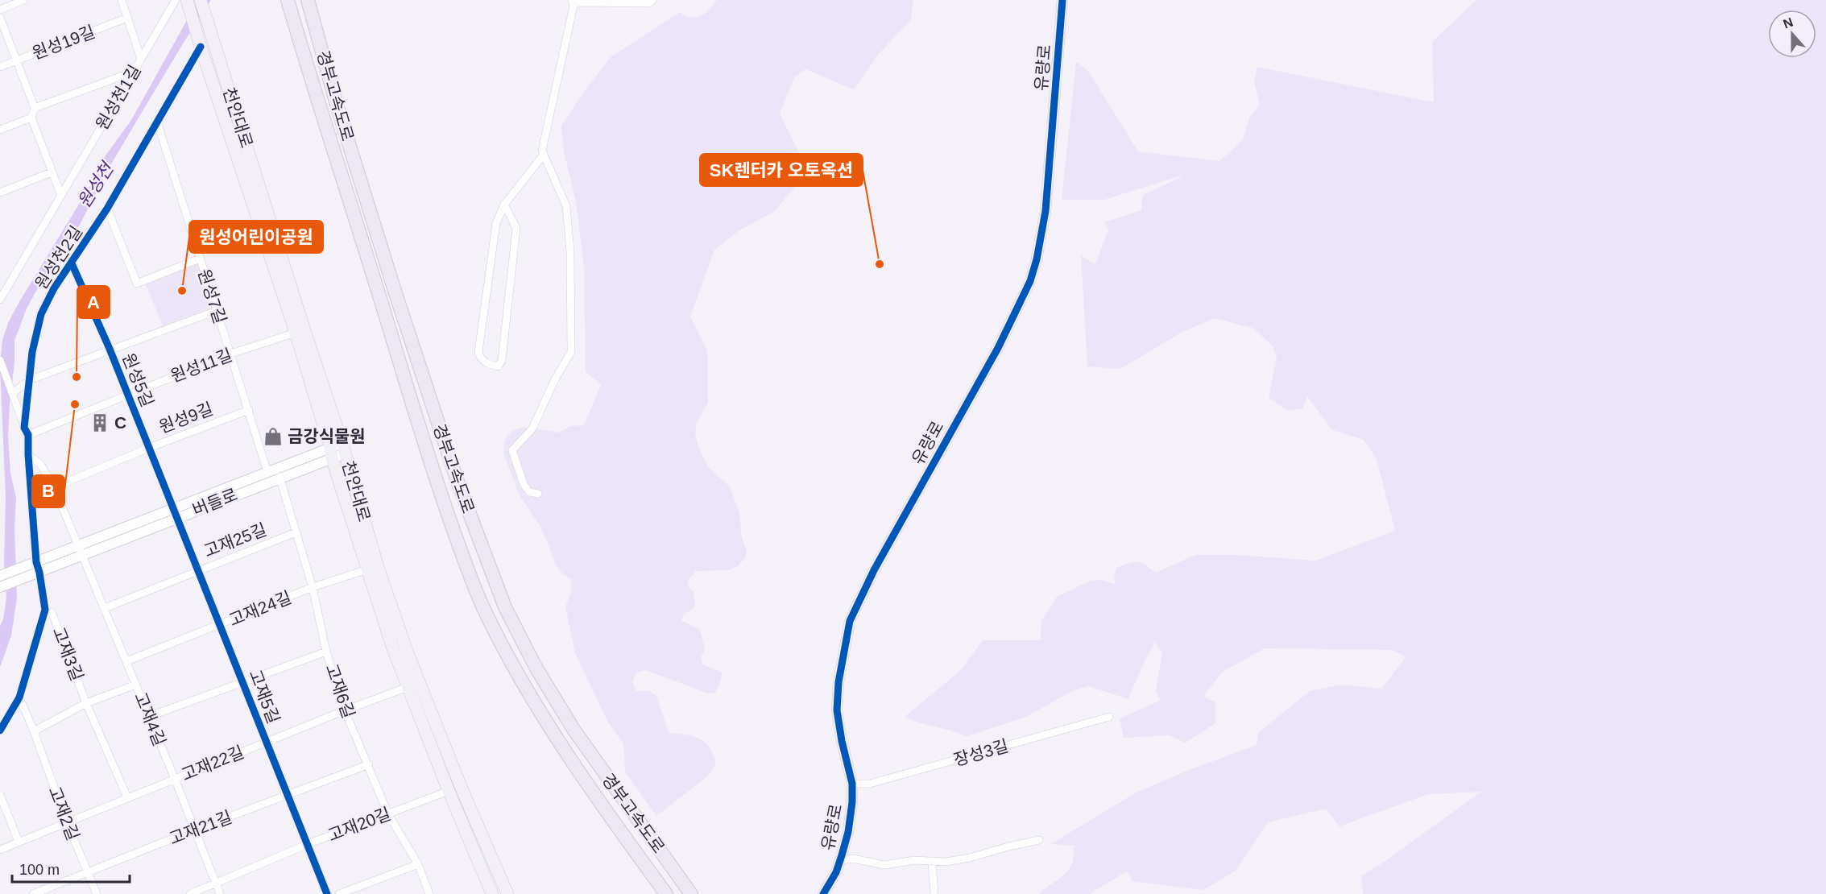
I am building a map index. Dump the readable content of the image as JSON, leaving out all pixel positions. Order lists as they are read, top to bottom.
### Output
{
  "streets": {
    "highway": ["경부고속도로"],
    "main road": ["천안대로"],
    "street": [
      "원성19길",
      "유량로",
      "원성천1길",
      "원성천2길",
      "원성7길",
      "원성11길",
      "원성5길",
      "원성9길",
      "버들로",
      "고재25길",
      "고재24길",
      "고재3길",
      "고재6길",
      "고재5길",
      "고재4길",
      "장성3길",
      "고재22길",
      "고재2길",
      "고재20길",
      "고재21길"
    ]
  },
  "crossings": [
    ["유량로", "장성3길"],
    ["천안대로", "원성천2길"],
    ["천안대로", "원성11길"],
    ["천안대로", "버들로"],
    ["천안대로", "고재24길"],
    ["천안대로", "고재22길"],
    ["천안대로", "고재20길"],
    ["원성천2길", "원성7길"],
    ["원성천2길", "원성5길"],
    ["원성7길", "원성11길"],
    ["원성7길", "원성9길"],
    ["원성7길", "버들로"],
    ["원성11길", "원성5길"],
    ["원성5길", "원성9길"],
    ["원성5길", "버들로"],
    ["원성5길", "고재5길"],
    ["원성9길", "고재4길"],
    ["버들로", "고재6길"],
    ["버들로", "고재5길"],
    ["버들로", "고재4길"],
    ["고재25길", "고재6길"],
    ["고재25길", "고재5길"],
    ["고재25길", "고재4길"],
    ["고재24길", "고재6길"],
    ["고재24길", "고재5길"],
    ["고재24길", "고재4길"],
    ["고재3길", "고재4길"],
    ["고재3길", "고재22길"],
    ["고재6길", "고재22길"],
    ["고재6길", "고재20길"],
    ["고재6길", "고재21길"],
    ["고재5길", "고재22길"],
    ["고재5길", "고재20길"],
    ["고재5길", "고재21길"],
    ["고재4길", "고재22길"],
    ["고재4길", "고재20길"],
    ["고재4길", "고재21길"],
    ["고재22길", "고재2길"],
    ["고재2길", "고재21길"]
  ],
  "water": ["원성천"],
  "places": {
    "other": [
      "SK렌터카 오토옥션",
      "원성어린이공원",
      "A",
      "B"
    ],
    "building": ["C"],
    "shop": ["금강식물원"]
  },
  "scale_bar": "100 m",
  "north": "top"
}
